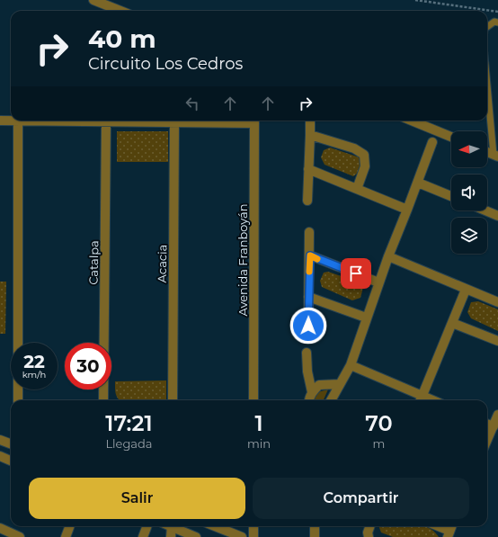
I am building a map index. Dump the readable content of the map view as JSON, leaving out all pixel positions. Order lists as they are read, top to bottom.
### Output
{
  "streets": {
    "street": ["Avenida Franboyán", "Catalpa", "Acacia"]
  },
  "north": "left",
  "page": {
    "turn": ["40 m", "Circuito Los Cedros"],
    "speed": "22 km/h",
    "limit": "30",
    "eta": [
      "17:21",
      "Llegada",
      "1",
      "min",
      "70",
      "m"
    ],
    "buttons": ["Salir", "Compartir"]
  }
}
